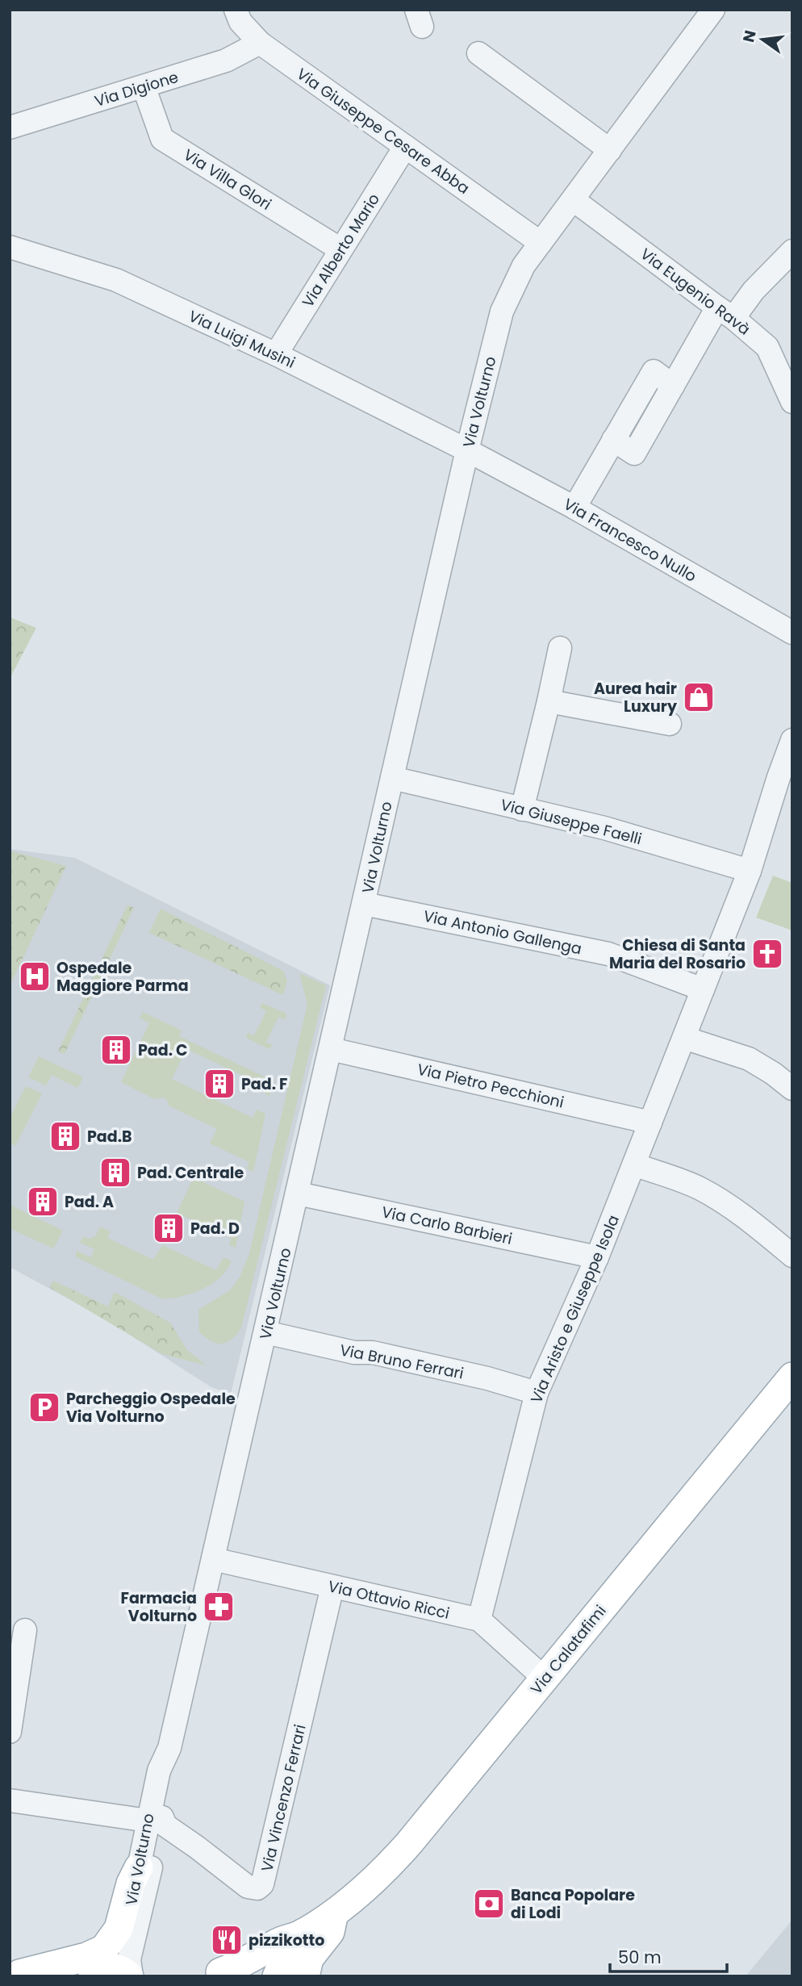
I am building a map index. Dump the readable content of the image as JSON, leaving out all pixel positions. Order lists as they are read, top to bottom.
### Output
{
  "streets": {
    "main road": ["Via Calatafimi"],
    "street": [
      "Via Digione",
      "Via Giuseppe Cesare Abba",
      "Via Villa Glori",
      "Via Alberto Mario",
      "Via Eugenio Ravà",
      "Via Luigi Musini",
      "Via Volturno",
      "Via Francesco Nullo",
      "Via Giuseppe Faelli",
      "Via Antonio Gallenga",
      "Via Pietro Pecchioni",
      "Via Carlo Barbieri",
      "Via Aristo e Giuseppe Isola",
      "Via Bruno Ferrari",
      "Via Ottavio Ricci",
      "Via Vincenzo Ferrari"
    ]
  },
  "crossings": [
    ["Via Digione", "Via Giuseppe Cesare Abba"],
    ["Via Digione", "Via Villa Glori"],
    ["Via Giuseppe Cesare Abba", "Via Alberto Mario"],
    ["Via Giuseppe Cesare Abba", "Via Volturno"],
    ["Via Villa Glori", "Via Alberto Mario"],
    ["Via Alberto Mario", "Via Luigi Musini"],
    ["Via Eugenio Ravà", "Via Volturno"],
    ["Via Luigi Musini", "Via Volturno"],
    ["Via Luigi Musini", "Via Francesco Nullo"],
    ["Via Volturno", "Via Francesco Nullo"],
    ["Via Volturno", "Via Giuseppe Faelli"],
    ["Via Volturno", "Via Antonio Gallenga"],
    ["Via Volturno", "Via Pietro Pecchioni"],
    ["Via Volturno", "Via Carlo Barbieri"],
    ["Via Volturno", "Via Bruno Ferrari"],
    ["Via Volturno", "Via Ottavio Ricci"],
    ["Via Volturno", "Via Vincenzo Ferrari"],
    ["Via Giuseppe Faelli", "Via Aristo e Giuseppe Isola"],
    ["Via Antonio Gallenga", "Via Aristo e Giuseppe Isola"],
    ["Via Pietro Pecchioni", "Via Aristo e Giuseppe Isola"],
    ["Via Carlo Barbieri", "Via Aristo e Giuseppe Isola"],
    ["Via Aristo e Giuseppe Isola", "Via Bruno Ferrari"],
    ["Via Aristo e Giuseppe Isola", "Via Ottavio Ricci"],
    ["Via Ottavio Ricci", "Via Calatafimi"],
    ["Via Ottavio Ricci", "Via Vincenzo Ferrari"]
  ],
  "places": {
    "shop": ["Aurea hair Luxury"],
    "church": ["Chiesa di Santa Maria del Rosario"],
    "hospital": ["Ospedale Maggiore Parma"],
    "building": [
      "Pad. C",
      "Pad. F",
      "Pad.B",
      "Pad. Centrale",
      "Pad. A",
      "Pad. D"
    ],
    "parking": ["Parcheggio Ospedale Via Volturno"],
    "pharmacy": ["Farmacia Volturno"],
    "bank": ["Banca Popolare di Lodi"],
    "restaurant": ["pizzikotto"]
  },
  "scale_bar": "50 m",
  "north": "left"
}
